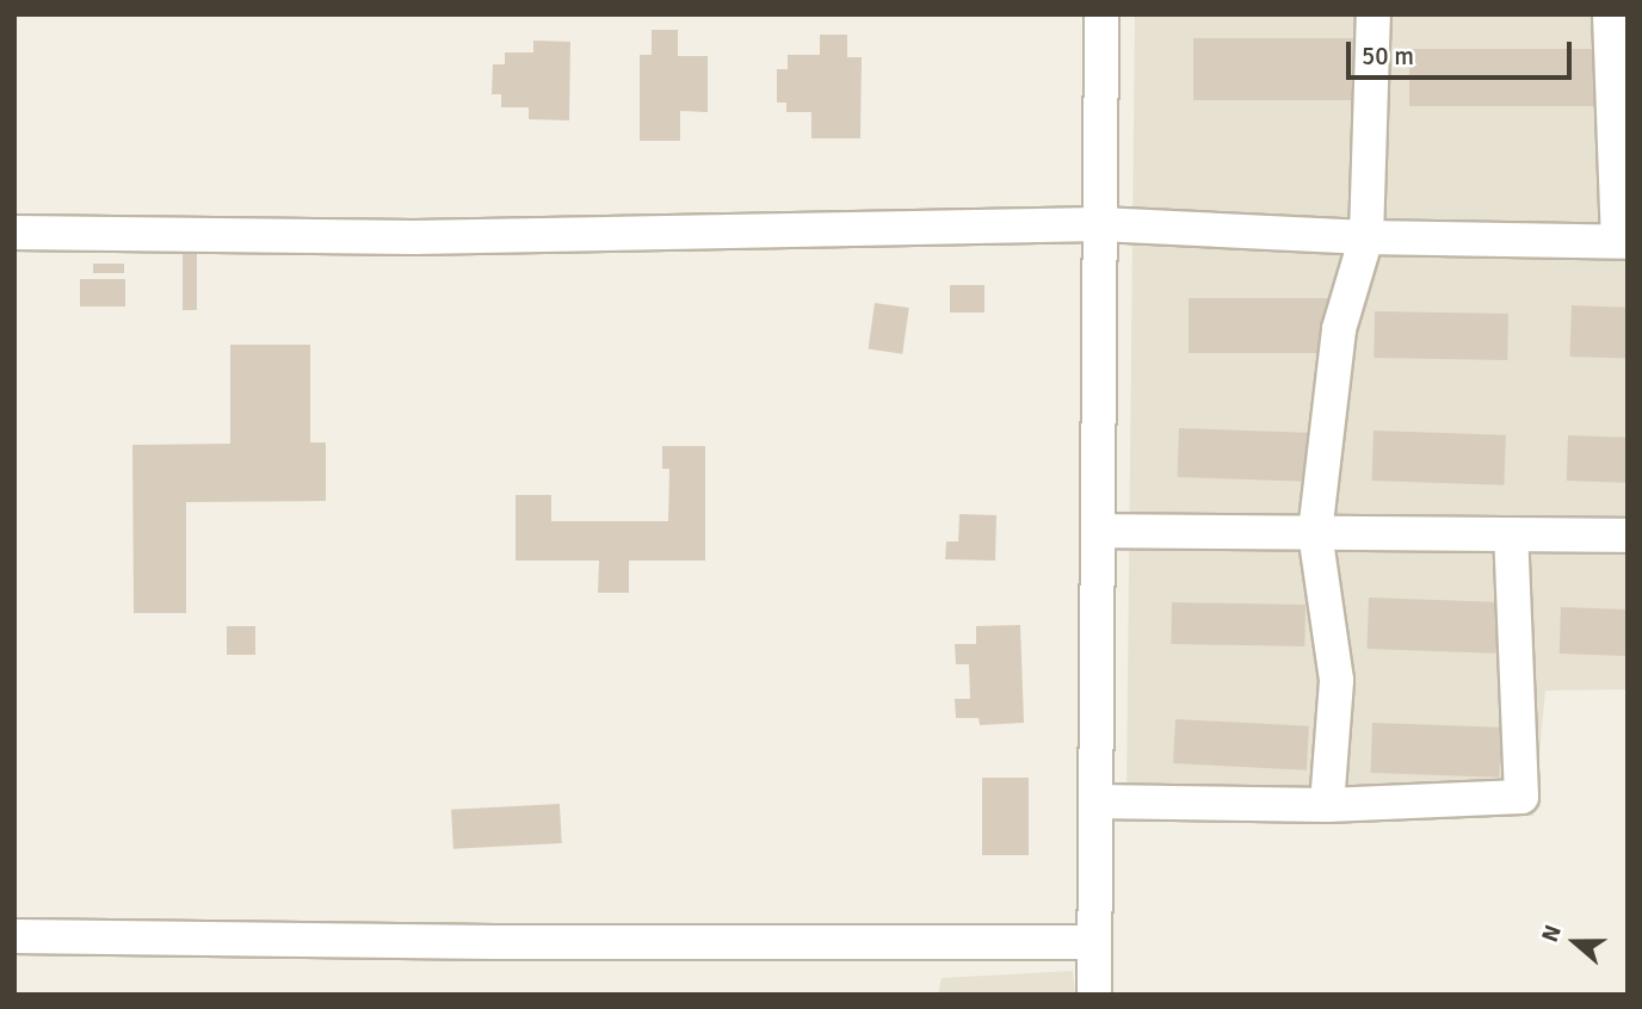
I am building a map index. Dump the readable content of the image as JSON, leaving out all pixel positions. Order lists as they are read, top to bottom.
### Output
{
  "scale_bar": "50 m",
  "north": "left"
}
